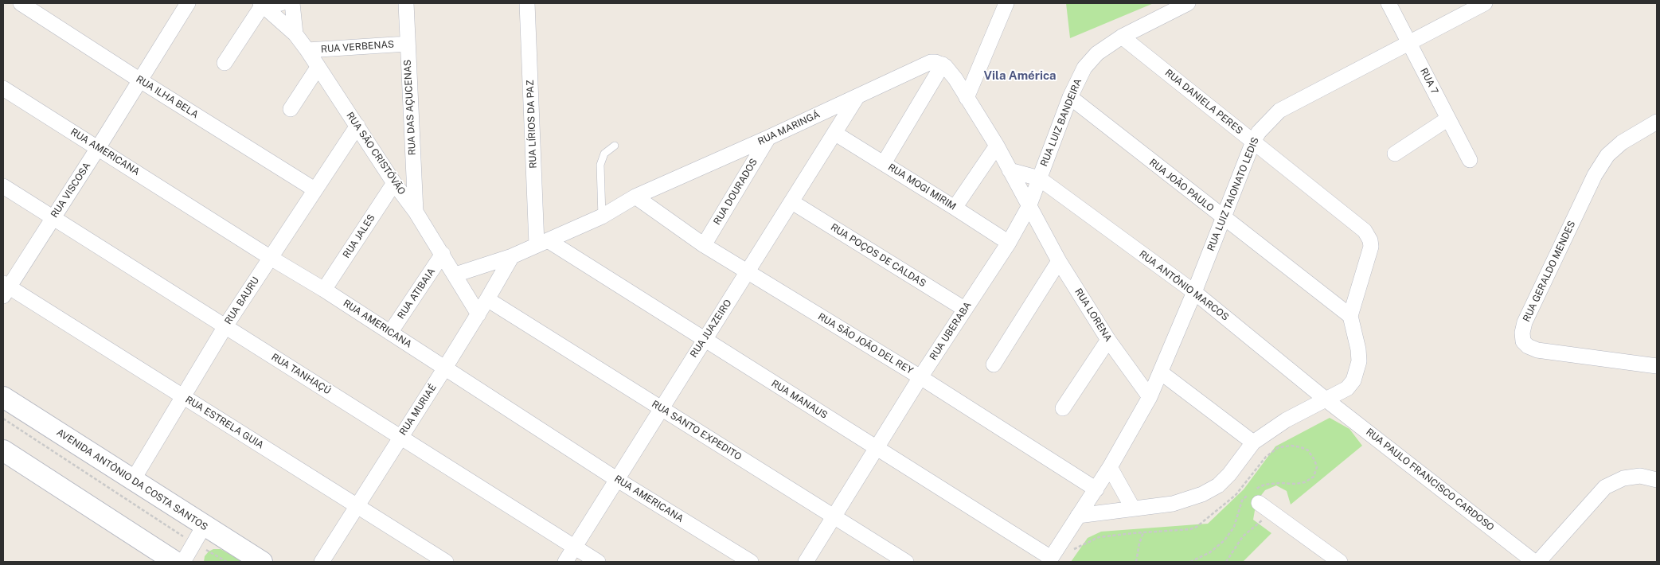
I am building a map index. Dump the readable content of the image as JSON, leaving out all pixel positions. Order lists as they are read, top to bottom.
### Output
{
  "streets": {
    "street": [
      "RUA VERBENAS",
      "RUA 7",
      "RUA ILHA BELA",
      "RUA DANIELA PERES",
      "RUA DAS AÇUCENAS",
      "RUA LUIZ BANDEIRA",
      "RUA LÍRIOS DA PAZ",
      "RUA MARINGÁ",
      "RUA AMERICANA",
      "RUA SÃO CRISTÓVÃO",
      "RUA JOÃO PAULO",
      "RUA MOGI MIRIM",
      "RUA VISCOSA",
      "RUA DOURADOS",
      "RUA LUIZ TAIONATO LEDIS",
      "RUA JALES",
      "RUA POÇOS DE CALDAS",
      "RUA GERALDO MENDES",
      "RUA ANTÔNIO MARCOS",
      "RUA ATIBAIA",
      "RUA BAURU",
      "RUA LORENA",
      "RUA JUAZEIRO",
      "RUA UBERABA",
      "RUA SÃO JOÃO DEL REY",
      "RUA TANHAÇÚ",
      "RUA MANAUS",
      "RUA MURIAÉ",
      "RUA ESTRELA GUIA",
      "RUA SANTO EXPEDITO",
      "AVENIDA ANTÔNIO DA COSTA SANTOS",
      "RUA PAULO FRANCISCO CARDOSO"
    ]
  },
  "crossings": [
    ["RUA VERBENAS", "RUA DAS AÇUCENAS"],
    ["RUA VERBENAS", "RUA SÃO CRISTÓVÃO"],
    ["RUA 7", "RUA LUIZ TAIONATO LEDIS"],
    ["RUA ILHA BELA", "RUA VISCOSA"],
    ["RUA ILHA BELA", "RUA BAURU"],
    ["RUA DANIELA PERES", "RUA LUIZ BANDEIRA"],
    ["RUA DANIELA PERES", "RUA JOÃO PAULO"],
    ["RUA DANIELA PERES", "RUA LUIZ TAIONATO LEDIS"],
    ["RUA DAS AÇUCENAS", "RUA SÃO CRISTÓVÃO"],
    ["RUA LUIZ BANDEIRA", "RUA JOÃO PAULO"],
    ["RUA LUIZ BANDEIRA", "RUA ANTÔNIO MARCOS"],
    ["RUA LUIZ BANDEIRA", "RUA UBERABA"],
    ["RUA LÍRIOS DA PAZ", "RUA MANAUS"],
    ["RUA MARINGÁ", "RUA DOURADOS"],
    ["RUA MARINGÁ", "RUA LORENA"],
    ["RUA MARINGÁ", "RUA JUAZEIRO"],
    ["RUA MARINGÁ", "RUA SÃO JOÃO DEL REY"],
    ["RUA AMERICANA", "RUA VISCOSA"],
    ["RUA AMERICANA", "RUA JALES"],
    ["RUA AMERICANA", "RUA ATIBAIA"],
    ["RUA AMERICANA", "RUA BAURU"],
    ["RUA AMERICANA", "RUA JUAZEIRO"],
    ["RUA AMERICANA", "RUA MURIAÉ"],
    ["RUA SÃO CRISTÓVÃO", "RUA JALES"],
    ["RUA SÃO CRISTÓVÃO", "RUA ATIBAIA"],
    ["RUA SÃO CRISTÓVÃO", "RUA BAURU"],
    ["RUA SÃO CRISTÓVÃO", "RUA MURIAÉ"],
    ["RUA JOÃO PAULO", "RUA LUIZ TAIONATO LEDIS"],
    ["RUA MOGI MIRIM", "RUA JUAZEIRO"],
    ["RUA MOGI MIRIM", "RUA UBERABA"],
    ["RUA VISCOSA", "RUA TANHAÇÚ"],
    ["RUA VISCOSA", "RUA ESTRELA GUIA"],
    ["RUA DOURADOS", "RUA SÃO JOÃO DEL REY"],
    ["RUA LUIZ TAIONATO LEDIS", "RUA ANTÔNIO MARCOS"],
    ["RUA LUIZ TAIONATO LEDIS", "RUA LORENA"],
    ["RUA POÇOS DE CALDAS", "RUA JUAZEIRO"],
    ["RUA POÇOS DE CALDAS", "RUA UBERABA"],
    ["RUA ANTÔNIO MARCOS", "RUA UBERABA"],
    ["RUA ANTÔNIO MARCOS", "RUA PAULO FRANCISCO CARDOSO"],
    ["RUA BAURU", "RUA TANHAÇÚ"],
    ["RUA BAURU", "RUA ESTRELA GUIA"],
    ["RUA BAURU", "AVENIDA ANTÔNIO DA COSTA SANTOS"],
    ["RUA LORENA", "RUA UBERABA"],
    ["RUA JUAZEIRO", "RUA SÃO JOÃO DEL REY"],
    ["RUA JUAZEIRO", "RUA TANHAÇÚ"],
    ["RUA JUAZEIRO", "RUA MANAUS"],
    ["RUA JUAZEIRO", "RUA SANTO EXPEDITO"],
    ["RUA UBERABA", "RUA SÃO JOÃO DEL REY"],
    ["RUA UBERABA", "RUA MANAUS"],
    ["RUA UBERABA", "RUA SANTO EXPEDITO"],
    ["RUA TANHAÇÚ", "RUA MURIAÉ"],
    ["RUA MURIAÉ", "RUA ESTRELA GUIA"],
    ["RUA MURIAÉ", "RUA SANTO EXPEDITO"]
  ],
  "districts": ["Vila América"]
}
